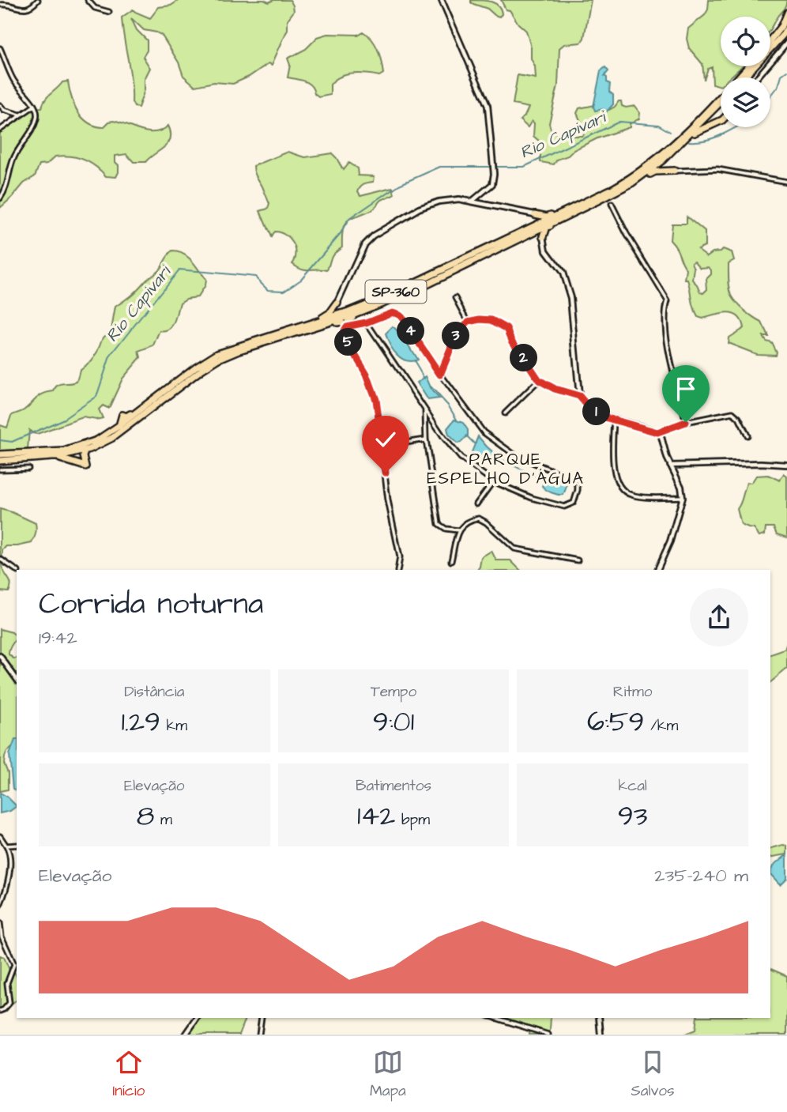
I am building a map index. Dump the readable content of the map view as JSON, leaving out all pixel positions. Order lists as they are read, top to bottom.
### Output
{
  "streets": {
    "highway": ["SP-360"]
  },
  "districts": ["PARQUE ESPELHO D'ÁGUA"],
  "water": ["Rio Capivari"],
  "page": {
    "pins": [
      "4",
      "3",
      "5",
      "2",
      "1"
    ],
    "heading": ["Corrida noturna", "19:42"],
    "stats": [
      ["Distância", "1.29 km"],
      ["Tempo", "9:01"],
      ["Ritmo", "6:59 /km"],
      ["Elevação", "8 m"],
      ["Batimentos", "142 bpm"],
      ["kcal", "93"]
    ],
    "chart": ["Elevação", "235–240 m"],
    "tabs": ["Início", "Mapa", "Salvos"]
  }
}
